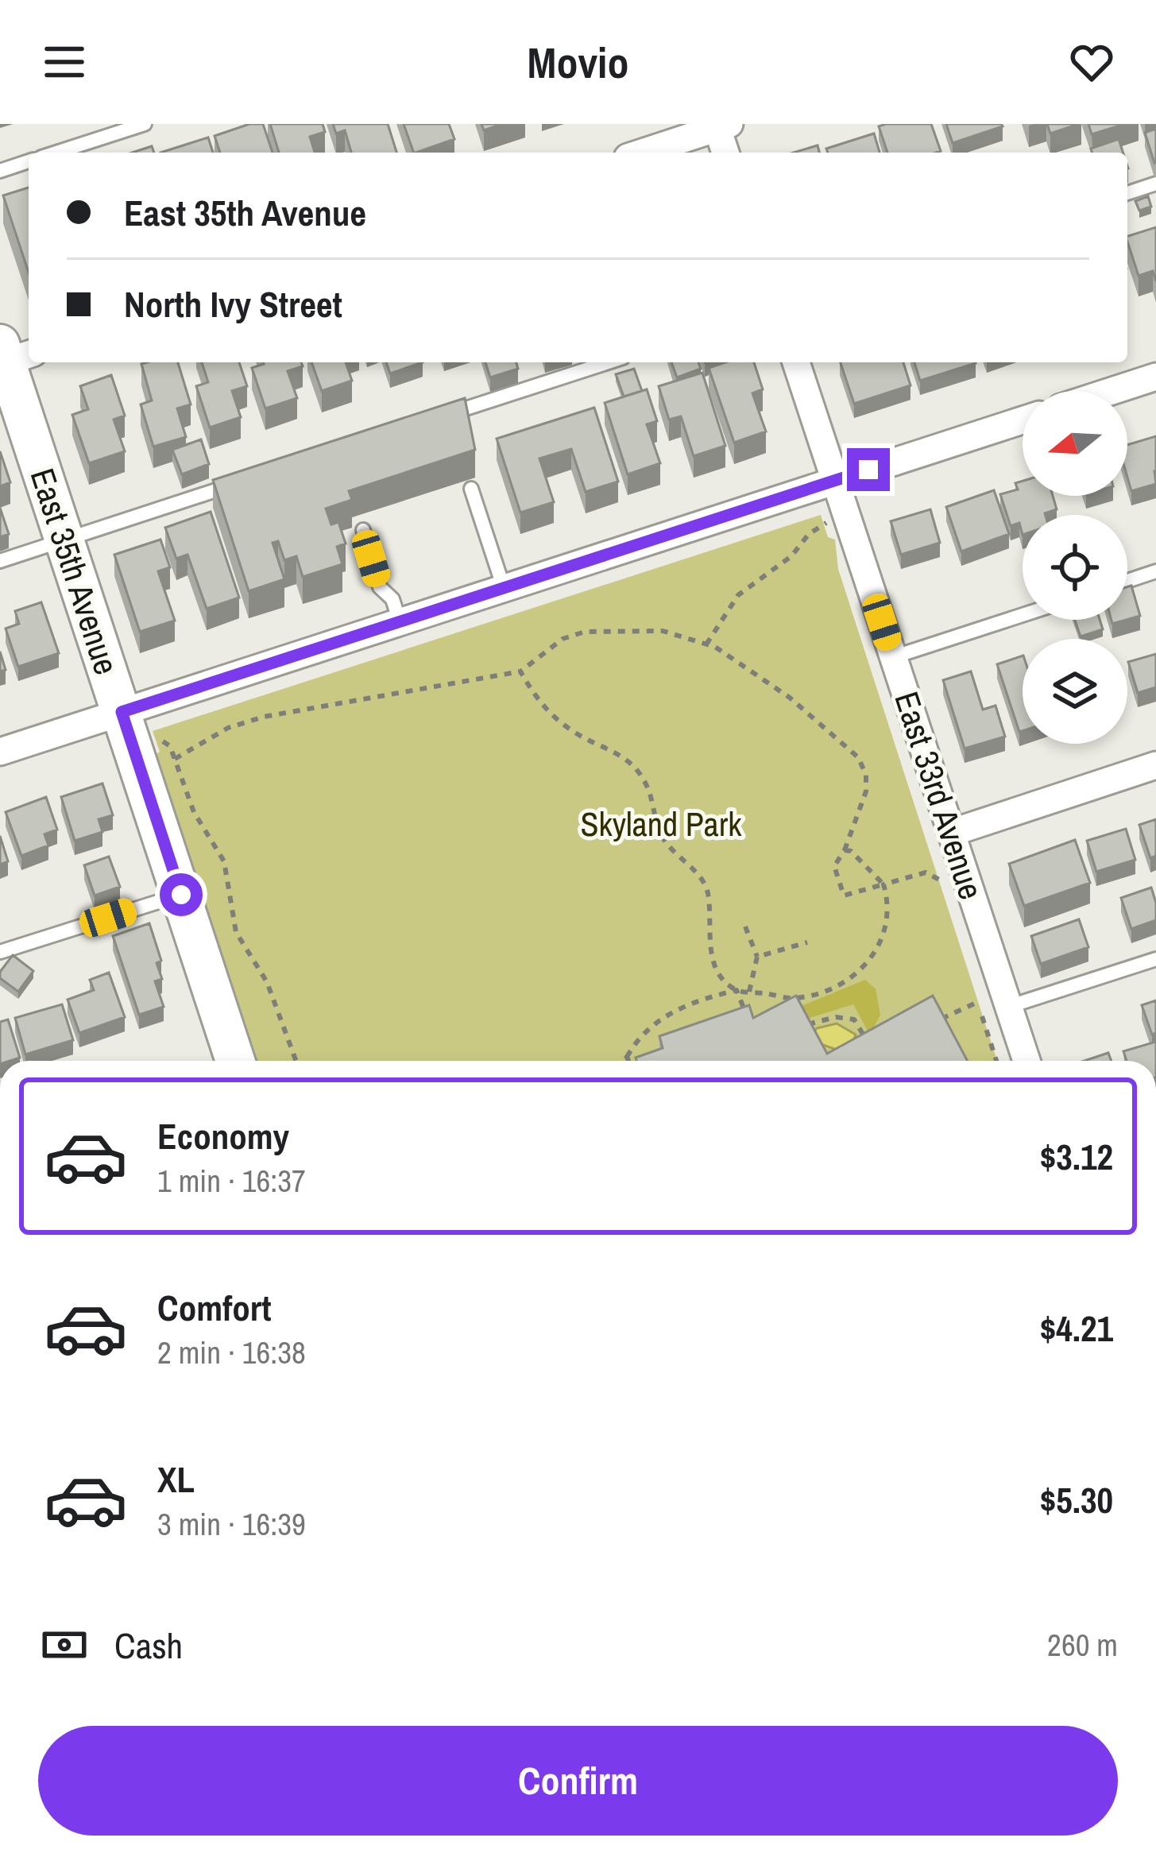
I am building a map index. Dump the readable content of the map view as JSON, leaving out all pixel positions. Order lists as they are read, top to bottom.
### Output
{
  "streets": {
    "street": ["East 35th Avenue", "East 33rd Avenue"]
  },
  "parks": ["Skyland Park"],
  "north": "left",
  "page": {
    "header": "Movio",
    "banner": ["East 35th Avenue", "North Ivy Street"],
    "list": [
      {
        "name": "Economy",
        "note": "1 min · 16:37",
        "value": "$3.12"
      },
      {
        "name": "Comfort",
        "note": "2 min · 16:38",
        "value": "$4.21"
      },
      {
        "name": "XL",
        "note": "3 min · 16:39",
        "value": "$5.30"
      }
    ],
    "pay": ["Cash", "260 m"],
    "buttons": "Confirm"
  }
}
